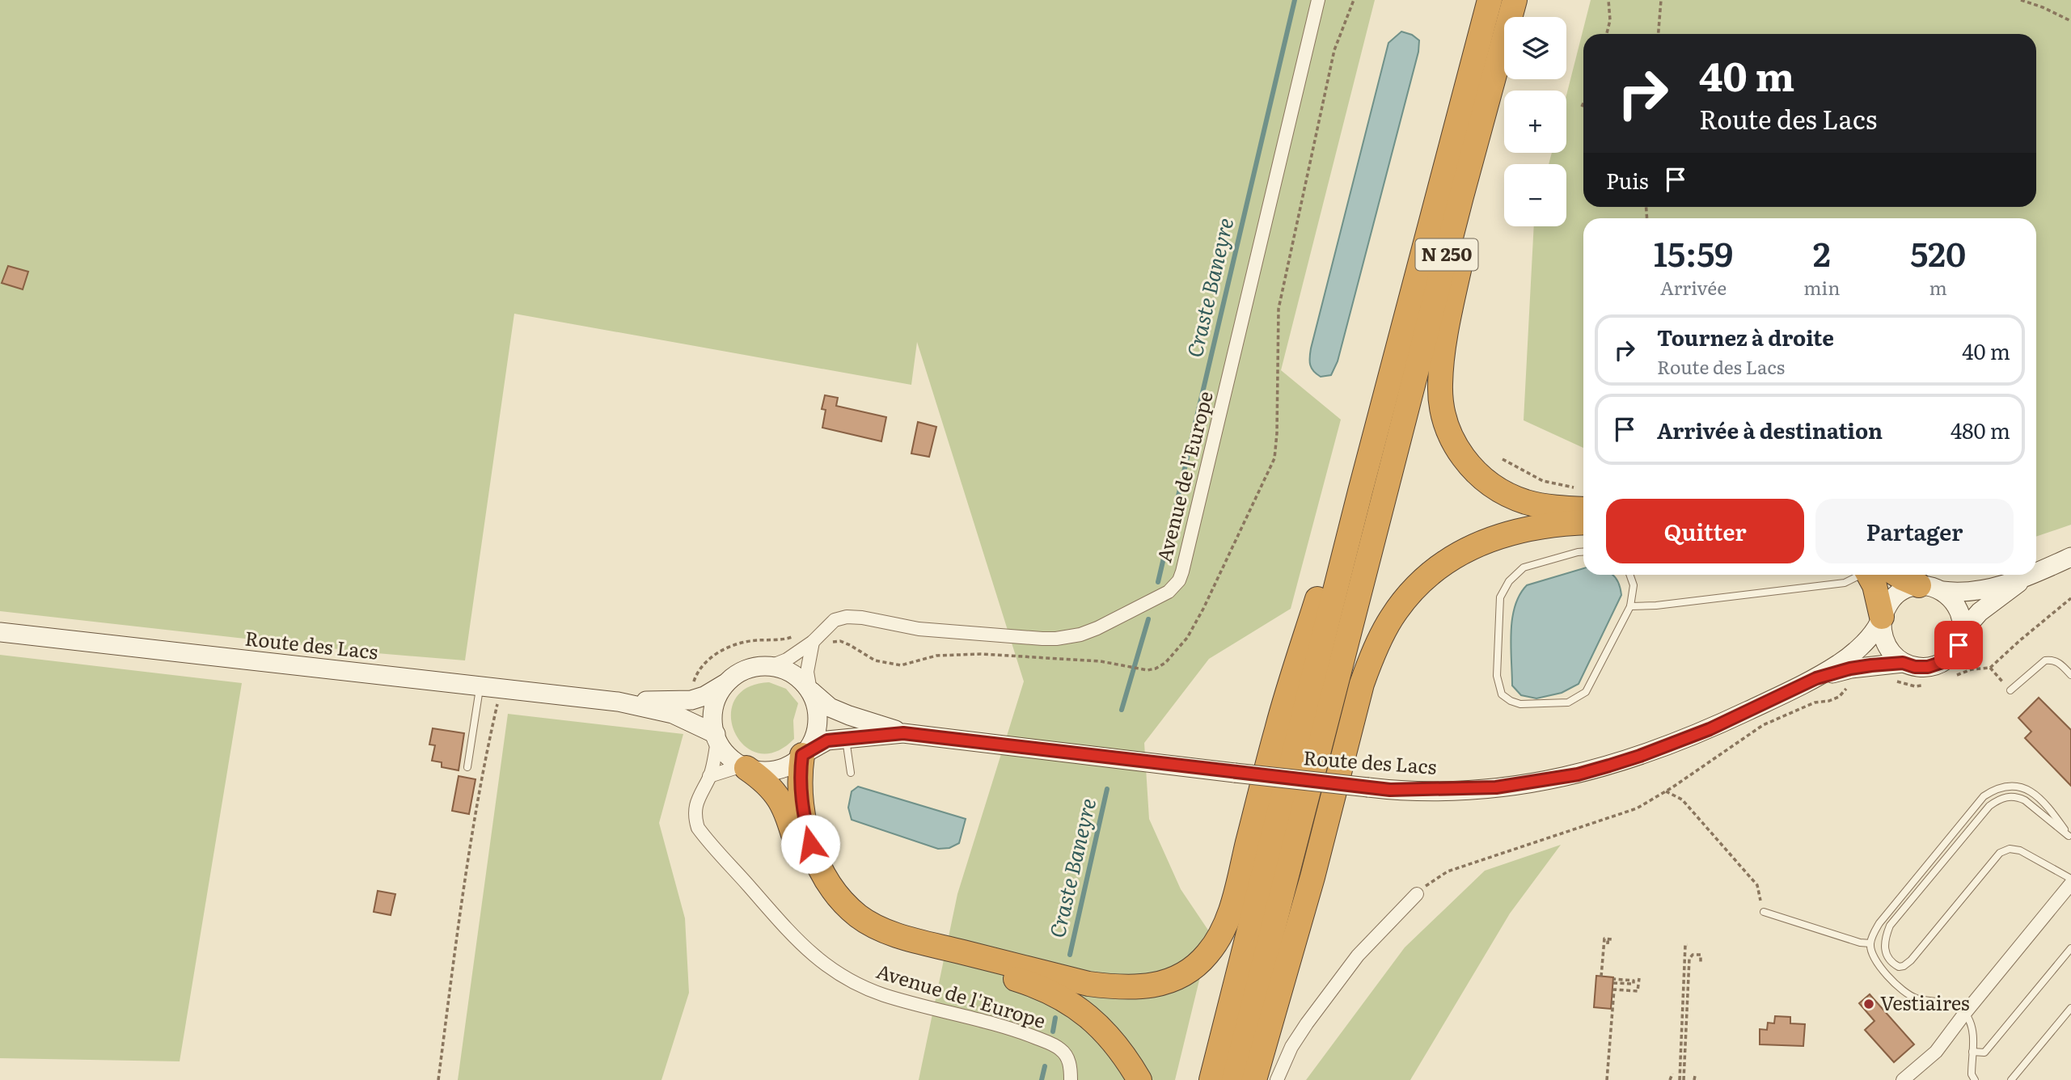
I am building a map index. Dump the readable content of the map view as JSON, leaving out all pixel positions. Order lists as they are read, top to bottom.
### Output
{
  "streets": {
    "highway": ["N 250"],
    "main road": ["Route des Lacs"],
    "street": ["Avenue de l'Europe"]
  },
  "crossings": [
    ["Avenue de l'Europe", "Route des Lacs"]
  ],
  "water": ["Craste Baneyre"],
  "places": ["Vestiaires"],
  "page": {
    "map_buttons": ["+", "−"],
    "turn": ["40 m", "Route des Lacs"],
    "then": "Puis",
    "eta": [
      "15:59",
      "Arrivée",
      "2",
      "min",
      "520",
      "m"
    ],
    "list": [
      {
        "name": "Tournez à droite",
        "note": "Route des Lacs",
        "value": "40 m"
      },
      {
        "name": "Arrivée à destination",
        "value": "480 m"
      }
    ],
    "buttons": ["Quitter", "Partager"]
  }
}
